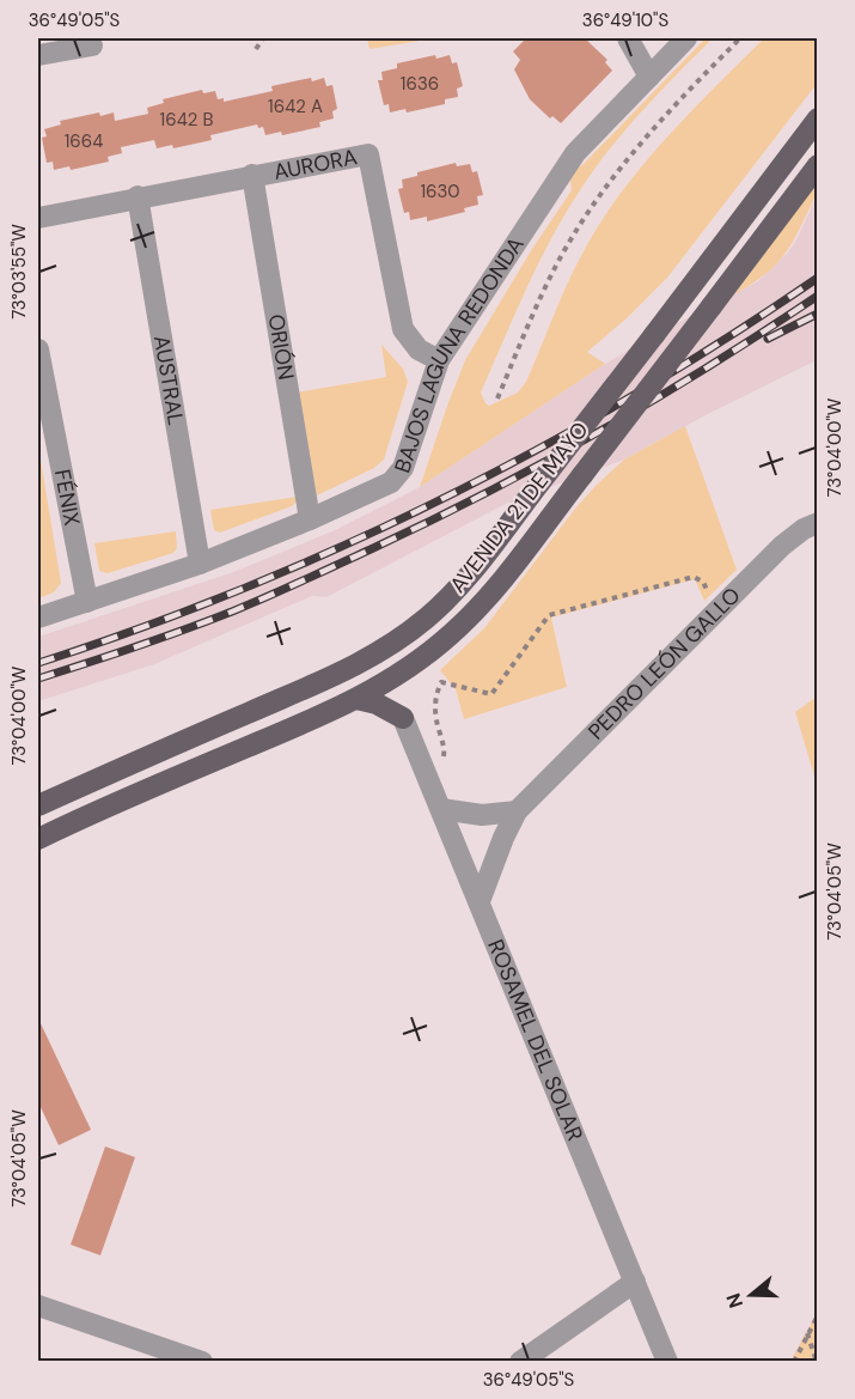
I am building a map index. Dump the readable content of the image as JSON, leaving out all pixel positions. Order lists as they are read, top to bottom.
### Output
{
  "streets": {
    "main road": ["AVENIDA 21 DE MAYO"],
    "street": [
      "AURORA",
      "ORIÓN",
      "BAJOS LAGUNA REDONDA",
      "AUSTRAL",
      "FÉNIX",
      "PEDRO LEÓN GALLO",
      "ROSAMEL DEL SOLAR"
    ]
  },
  "crossings": [
    ["AURORA", "ORIÓN"],
    ["AURORA", "BAJOS LAGUNA REDONDA"],
    ["AURORA", "AUSTRAL"],
    ["ORIÓN", "BAJOS LAGUNA REDONDA"],
    ["BAJOS LAGUNA REDONDA", "AUSTRAL"],
    ["BAJOS LAGUNA REDONDA", "FÉNIX"],
    ["PEDRO LEÓN GALLO", "ROSAMEL DEL SOLAR"]
  ],
  "house_numbers": [
    "1636",
    "1642 A",
    "1642 B",
    "1664",
    "1630"
  ],
  "north": "left",
  "coordinates": [
    "36°49'05\"S",
    "36°49'10\"S",
    "73°03'55\"W",
    "73°04'00\"W",
    "73°04'05\"W"
  ]
}
